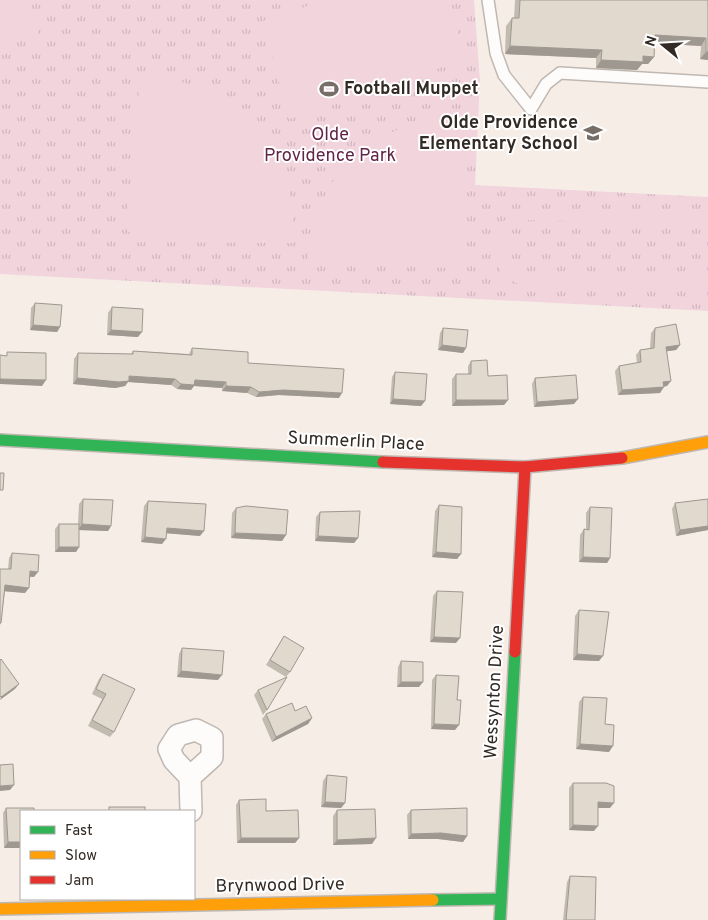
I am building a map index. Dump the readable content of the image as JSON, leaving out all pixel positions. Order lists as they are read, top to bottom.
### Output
{
  "streets": {
    "street": ["Summerlin Place", "Wessynton Drive", "Brynwood Drive"]
  },
  "crossings": [
    ["Summerlin Place", "Wessynton Drive"],
    ["Wessynton Drive", "Brynwood Drive"]
  ],
  "parks": ["Olde Providence Park"],
  "places": {
    "sports": ["Football Muppet"],
    "school or university": ["Olde Providence Elementary School"]
  },
  "legend": ["Fast", "Slow", "Jam"],
  "north": "left"
}
